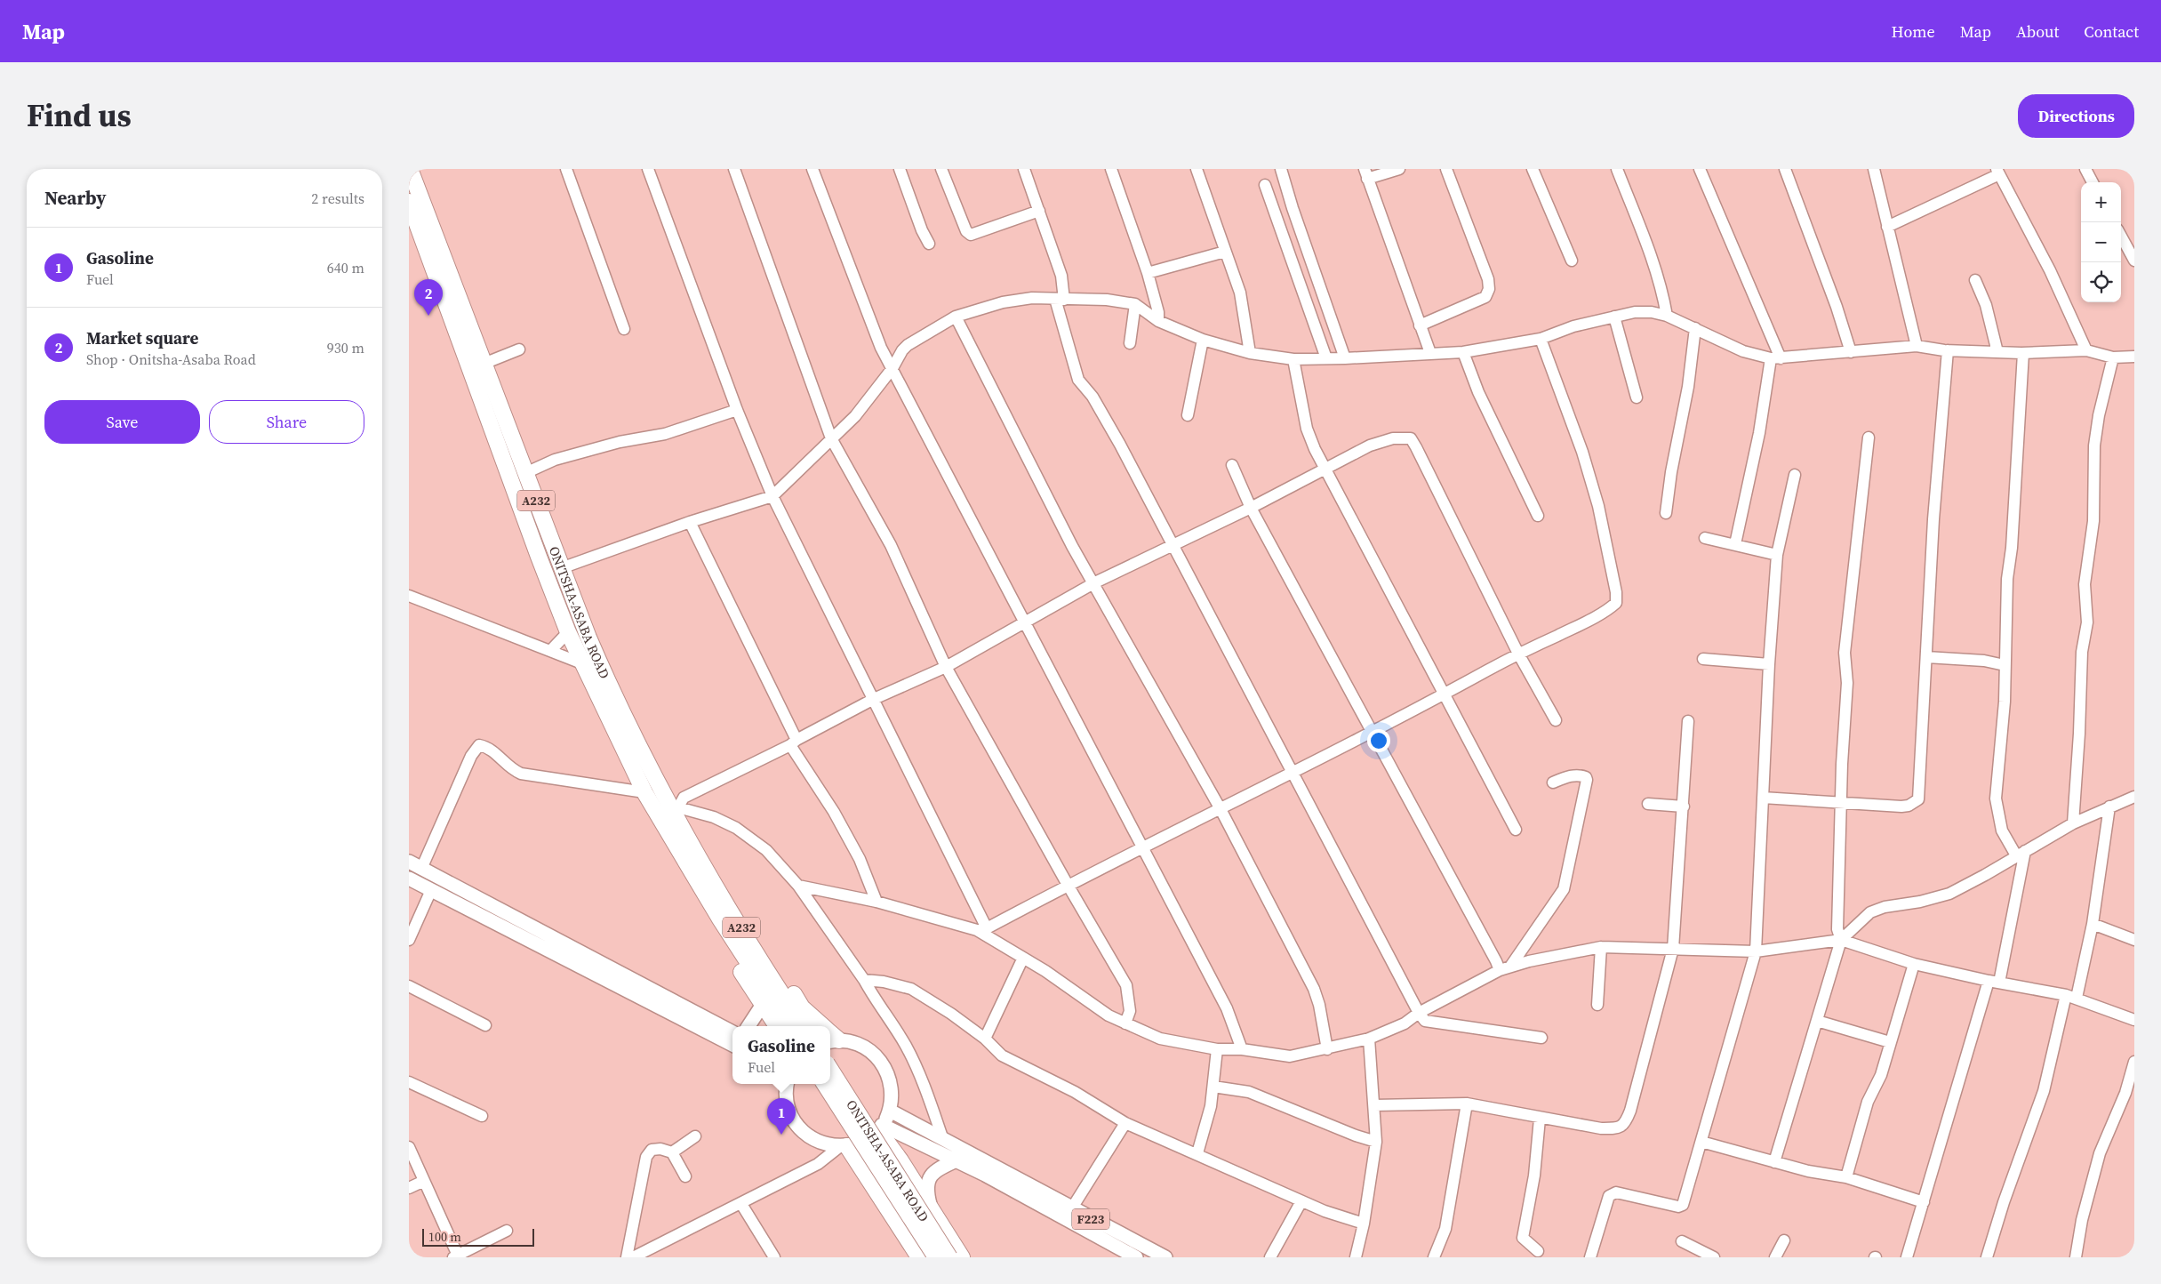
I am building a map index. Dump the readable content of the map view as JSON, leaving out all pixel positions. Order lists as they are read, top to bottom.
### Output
{
  "streets": {
    "highway": ["A232", "ONITSHA-ASABA ROAD"],
    "main road": ["F223"]
  },
  "scale_bar": "100 m",
  "page": {
    "header": "Map",
    "nav": [
      "Home",
      "Map",
      "About",
      "Contact"
    ],
    "title": "Find us",
    "buttons": [
      "Directions",
      ["Save", "Share"]
    ],
    "heading": ["Nearby", "2 results"],
    "map_buttons": ["+", "−"],
    "list": [
      {
        "mark": "1",
        "name": "Gasoline",
        "note": "Fuel",
        "value": "640 m"
      },
      {
        "mark": "2",
        "name": "Market square",
        "note": "Shop · Onitsha-Asaba Road",
        "value": "930 m"
      }
    ],
    "pins": ["2", "1"],
    "popup": ["Gasoline", "Fuel"],
    "scale": "100 m"
  }
}
